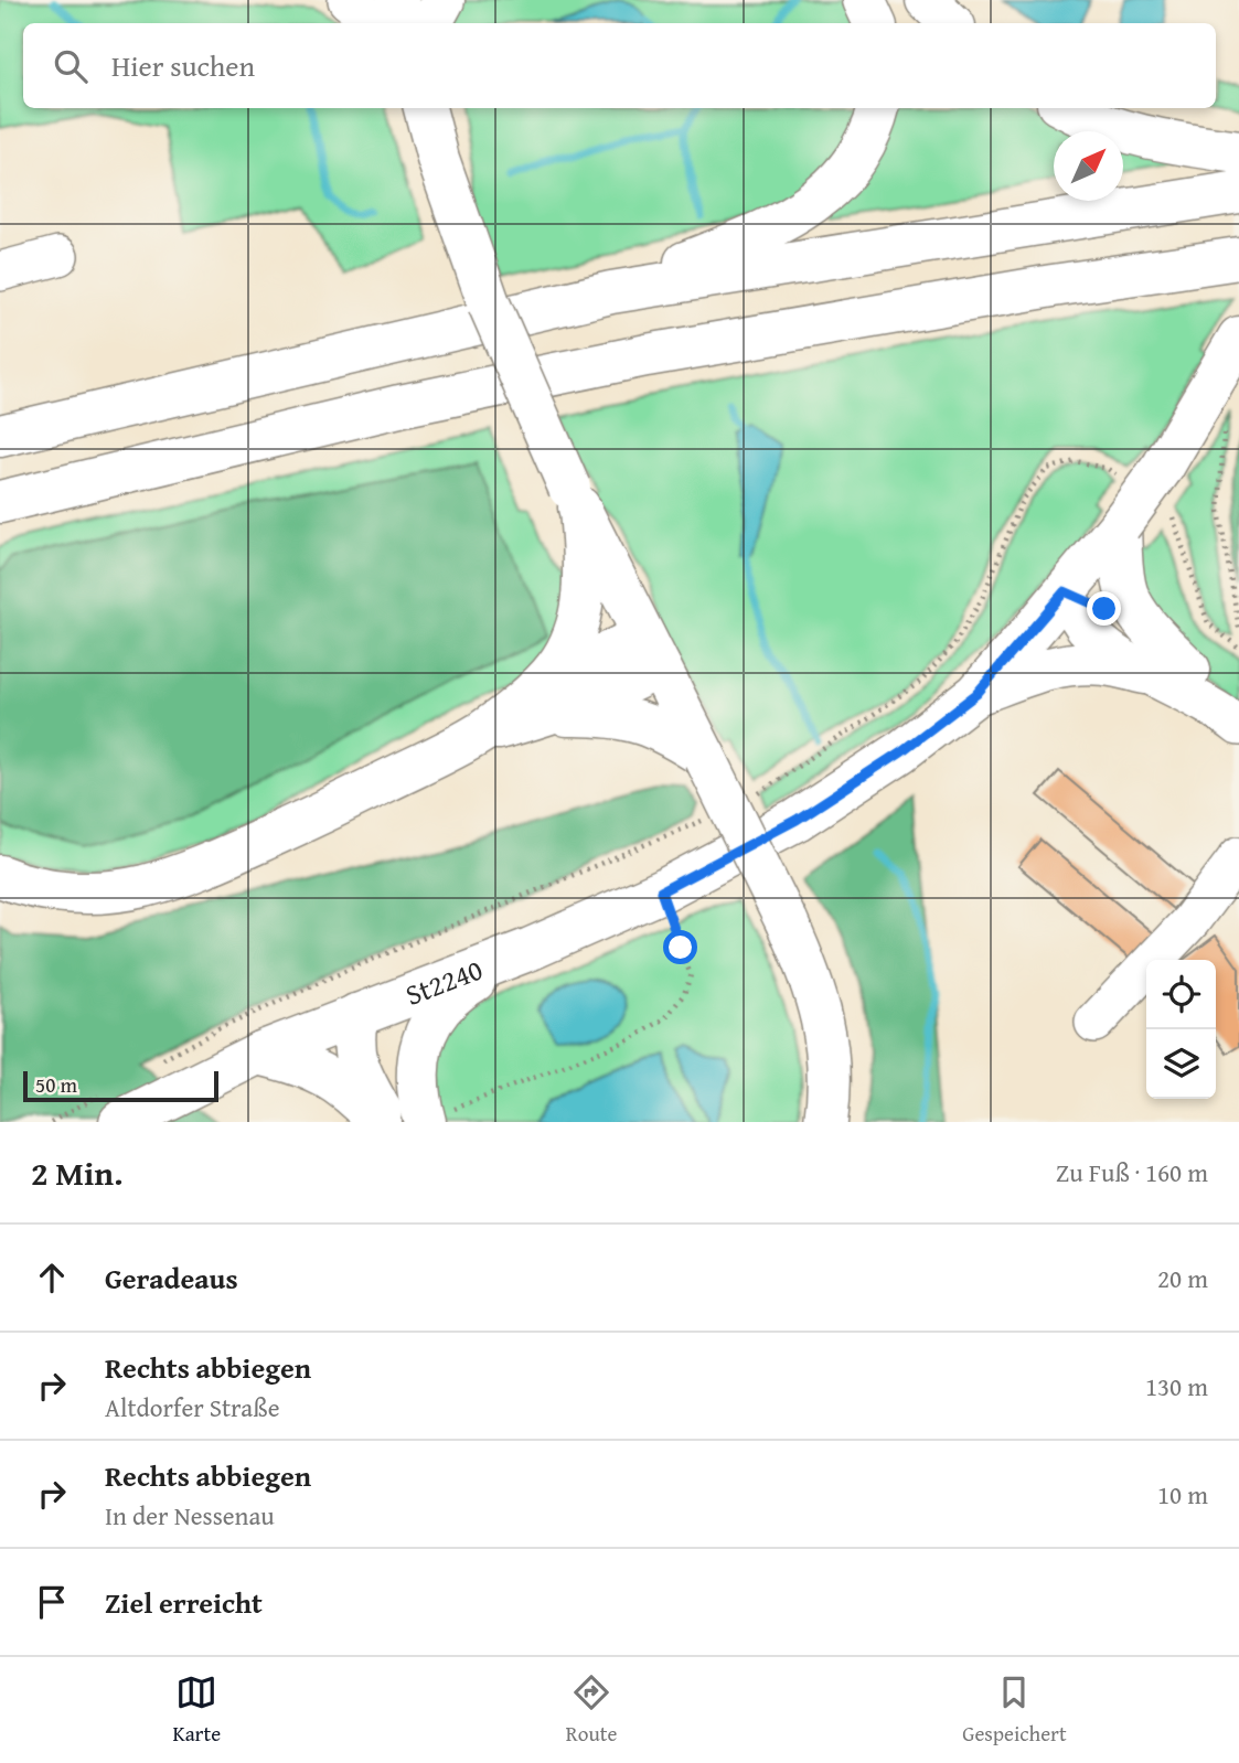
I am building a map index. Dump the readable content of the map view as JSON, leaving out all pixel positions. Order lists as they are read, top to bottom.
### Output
{
  "streets": {
    "main road": ["St2240"]
  },
  "scale_bar": "50 m",
  "north": "top right",
  "page": {
    "search": "Hier suchen",
    "scale": "50 m",
    "heading": ["2 Min.", "Zu Fuß · 160 m"],
    "list": [
      ["Geradeaus", "20 m"],
      ["Rechts abbiegen", "Altdorfer Straße", "130 m"],
      ["Rechts abbiegen", "In der Nessenau", "10 m"],
      "Ziel erreicht"
    ],
    "nav": ["Karte", "Route", "Gespeichert"]
  }
}
